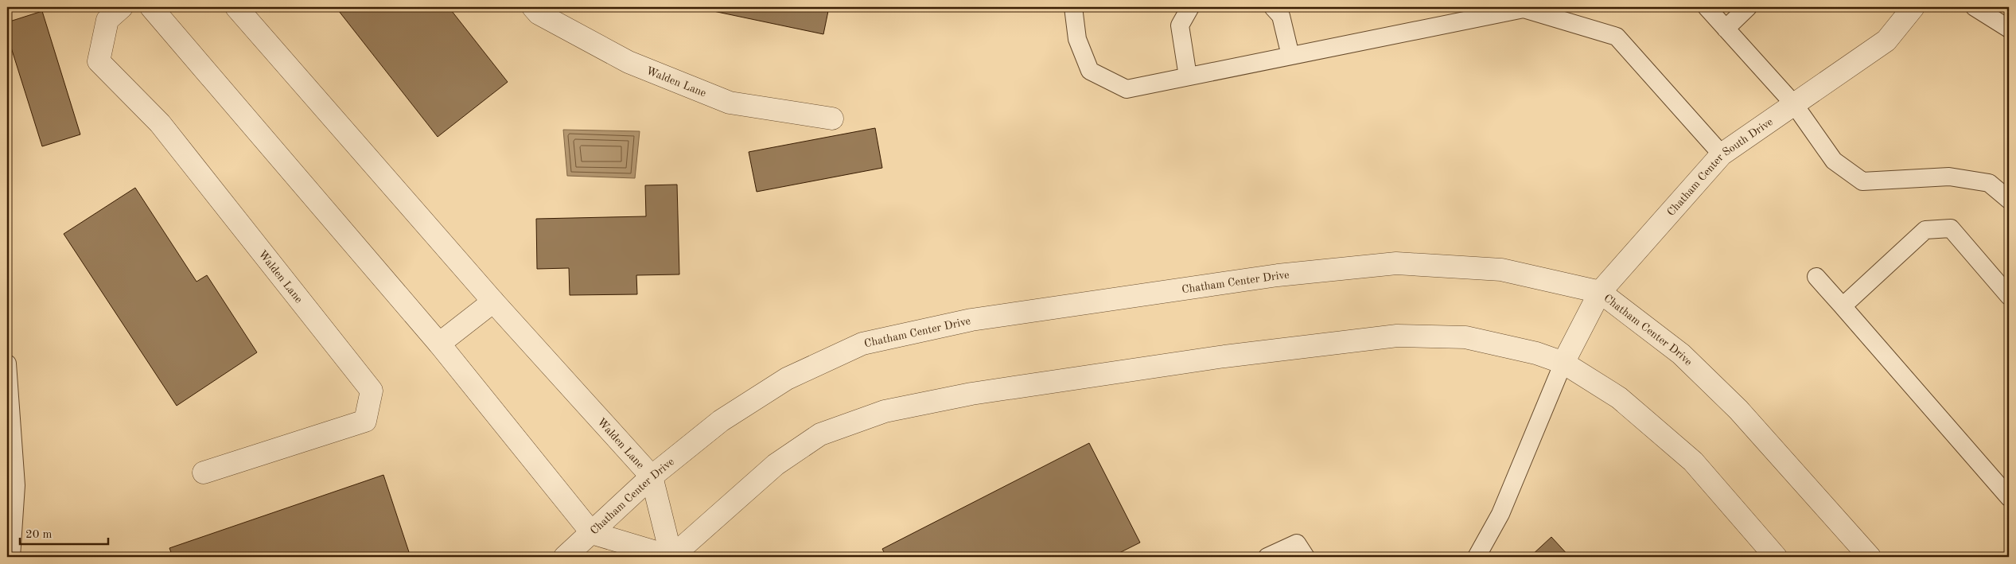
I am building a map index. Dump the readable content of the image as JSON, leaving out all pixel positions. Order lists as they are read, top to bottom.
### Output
{
  "streets": {
    "street": ["Walden Lane", "Chatham Center South Drive", "Chatham Center Drive"]
  },
  "crossings": [
    ["Walden Lane", "Chatham Center Drive"],
    ["Chatham Center South Drive", "Chatham Center Drive"]
  ],
  "scale_bar": "20 m"
}
